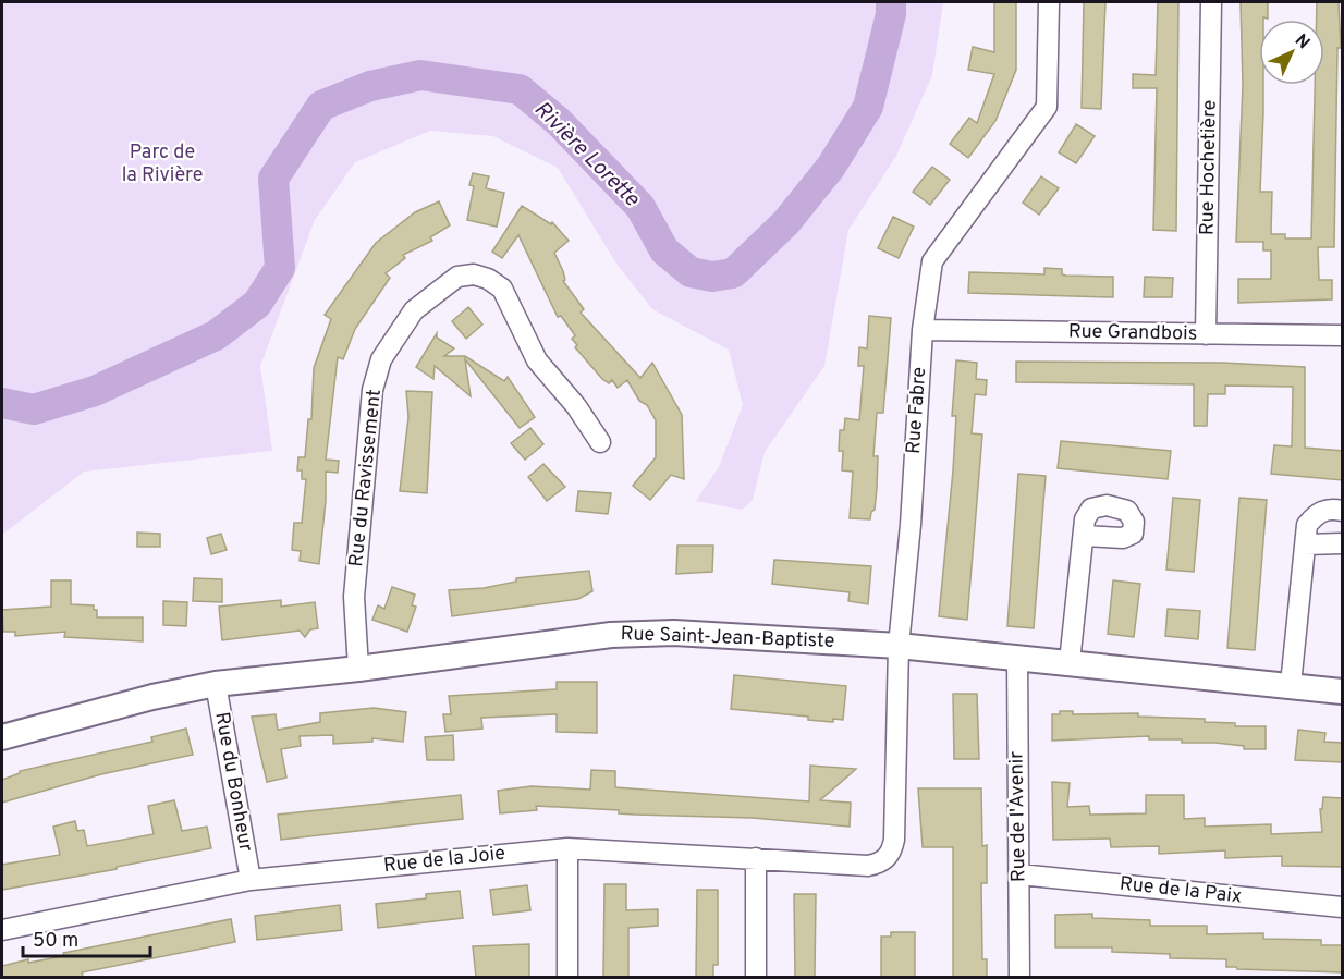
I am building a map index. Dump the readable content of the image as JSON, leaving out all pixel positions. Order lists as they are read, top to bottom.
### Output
{
  "streets": {
    "street": [
      "Rue Hochetière",
      "Rue Grandbois",
      "Rue Fabre",
      "Rue du Ravissement",
      "Rue Saint-Jean-Baptiste",
      "Rue du Bonheur",
      "Rue de l'Avenir",
      "Rue de la Joie",
      "Rue de la Paix"
    ]
  },
  "crossings": [
    ["Rue Hochetière", "Rue Grandbois"],
    ["Rue Grandbois", "Rue Fabre"],
    ["Rue Fabre", "Rue Saint-Jean-Baptiste"],
    ["Rue Fabre", "Rue de la Joie"],
    ["Rue du Ravissement", "Rue Saint-Jean-Baptiste"],
    ["Rue Saint-Jean-Baptiste", "Rue du Bonheur"],
    ["Rue Saint-Jean-Baptiste", "Rue de l'Avenir"],
    ["Rue du Bonheur", "Rue de la Joie"],
    ["Rue de l'Avenir", "Rue de la Paix"]
  ],
  "water": ["Rivière Lorette"],
  "parks": ["Parc de la Rivière"],
  "scale_bar": "50 m",
  "north": "top right"
}
